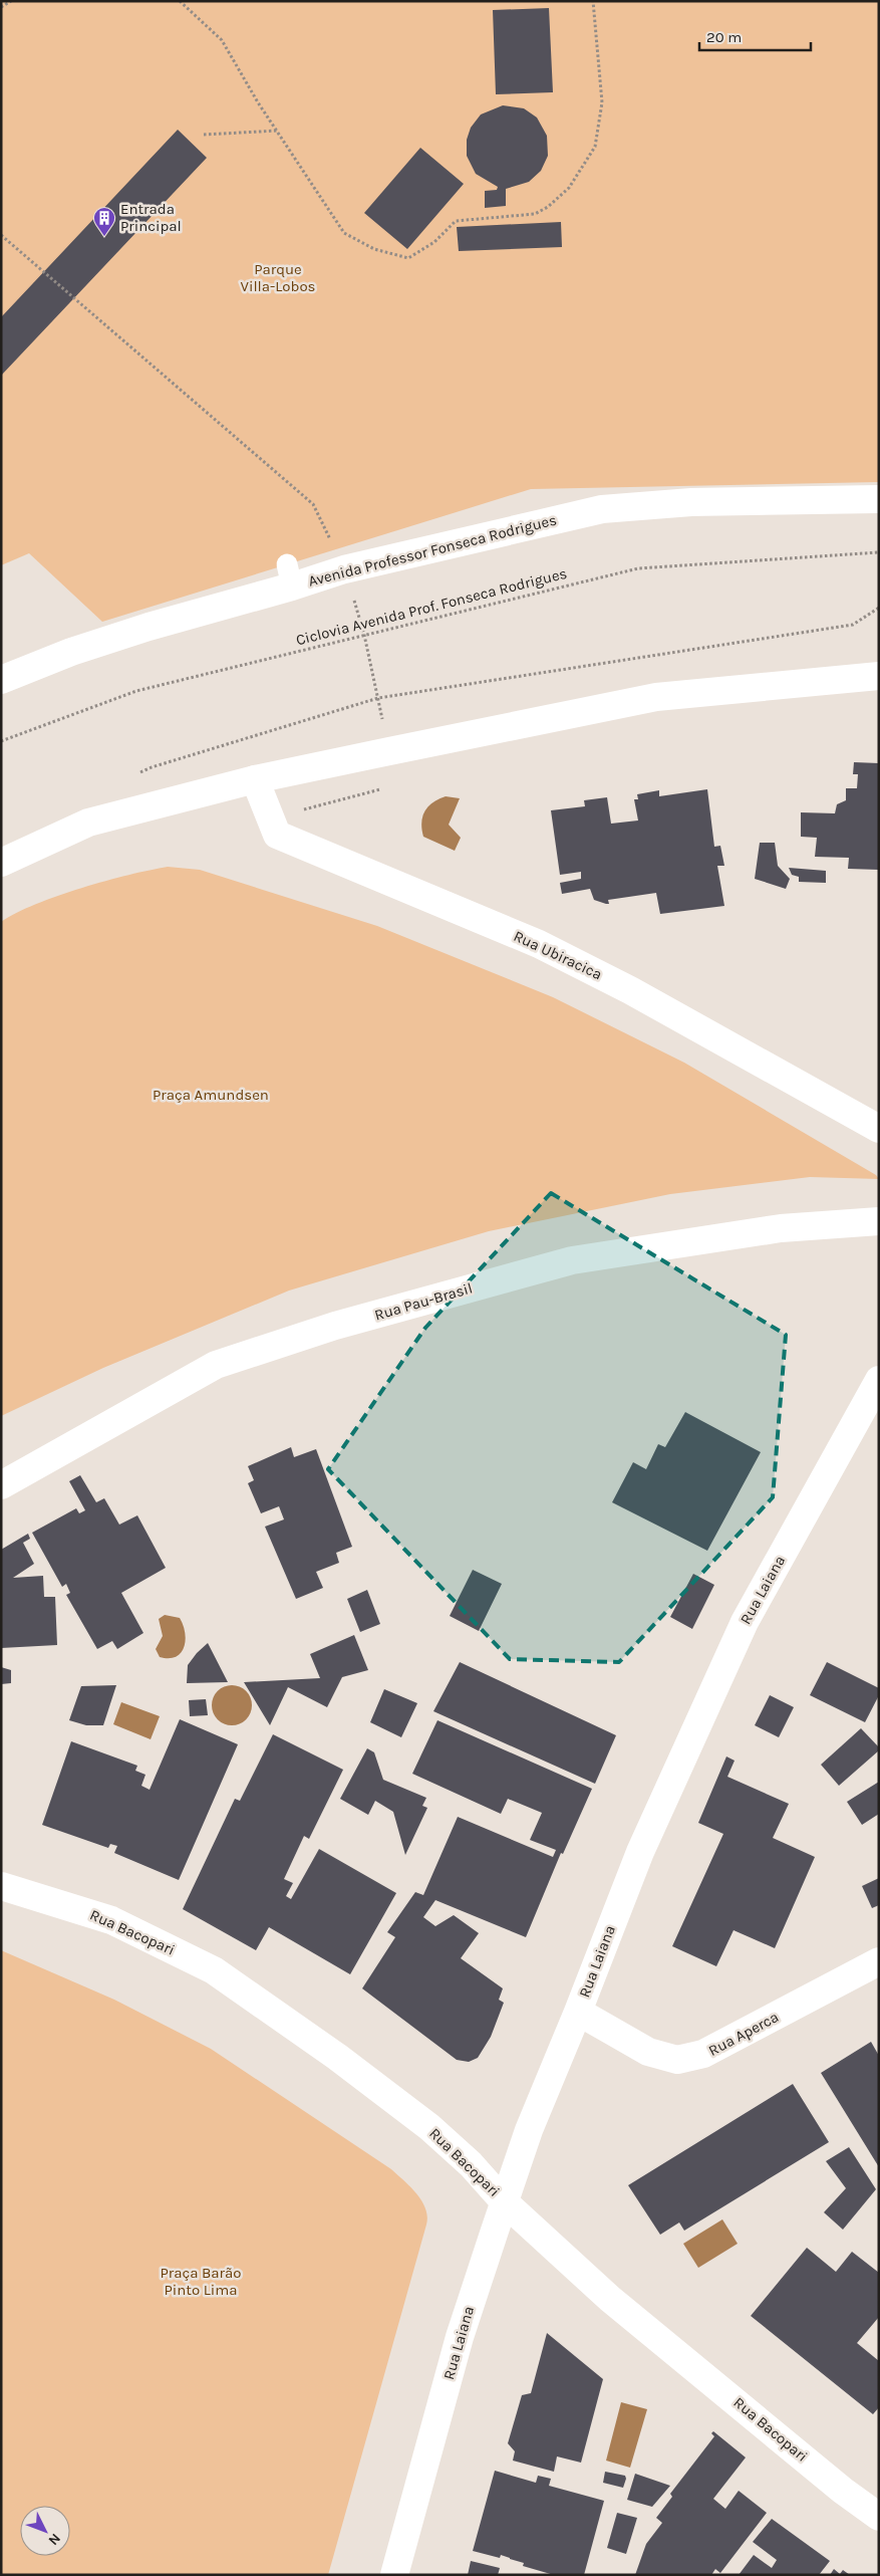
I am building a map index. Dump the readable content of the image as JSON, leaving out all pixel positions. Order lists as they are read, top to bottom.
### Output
{
  "streets": {
    "main road": [
      "Avenida Professor Fonseca Rodrigues",
      "Rua Ubiracica",
      "Rua Pau-Brasil",
      "Rua Laiana",
      "Rua Bacopari",
      "Rua Aperca"
    ],
    "path": ["Ciclovia Avenida Prof. Fonseca Rodrigues"]
  },
  "crossings": [
    ["Rua Laiana", "Rua Bacopari"],
    ["Rua Laiana", "Rua Aperca"]
  ],
  "parks": ["Parque Villa-Lobos", "Praça Amundsen", "Praça Barão Pinto Lima"],
  "places": {
    "building": ["Entrada Principal"]
  },
  "scale_bar": "20 m",
  "north": "bottom right"
}
